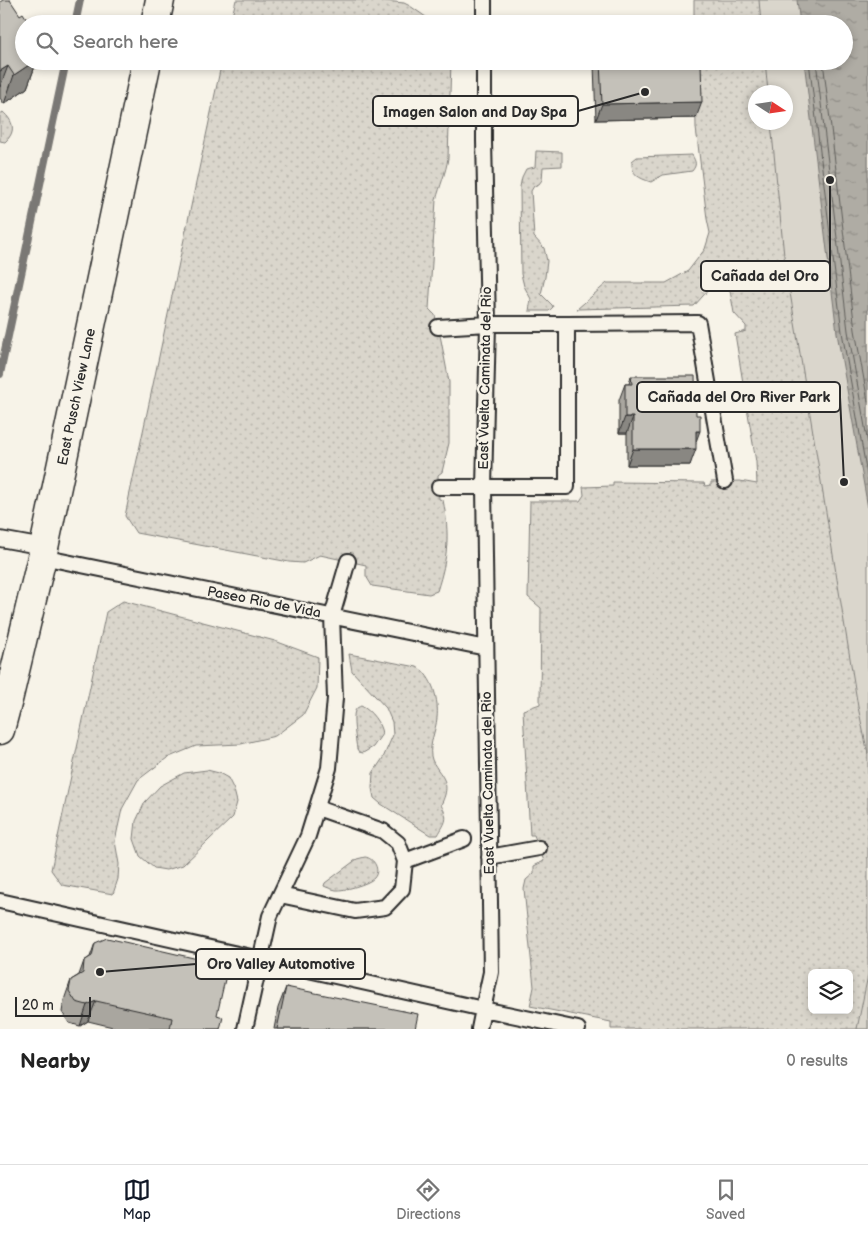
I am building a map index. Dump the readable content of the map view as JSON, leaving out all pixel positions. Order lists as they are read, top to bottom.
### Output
{
  "streets": {
    "main road": ["East Pusch View Lane"],
    "lane": ["East Vuelta Caminata del Rio", "Paseo Rio de Vida"]
  },
  "crossings": [
    ["East Vuelta Caminata del Rio", "Paseo Rio de Vida"],
    ["East Pusch View Lane", "Paseo Rio de Vida"]
  ],
  "places": [
    "Imagen Salon and Day Spa",
    "Cañada del Oro",
    "Cañada del Oro River Park",
    "Oro Valley Automotive"
  ],
  "scale_bar": "20 m",
  "north": "right",
  "page": {
    "search": "Search here",
    "scale": "20 m",
    "heading": ["Nearby", "0 results"],
    "nav": ["Map", "Directions", "Saved"]
  }
}
